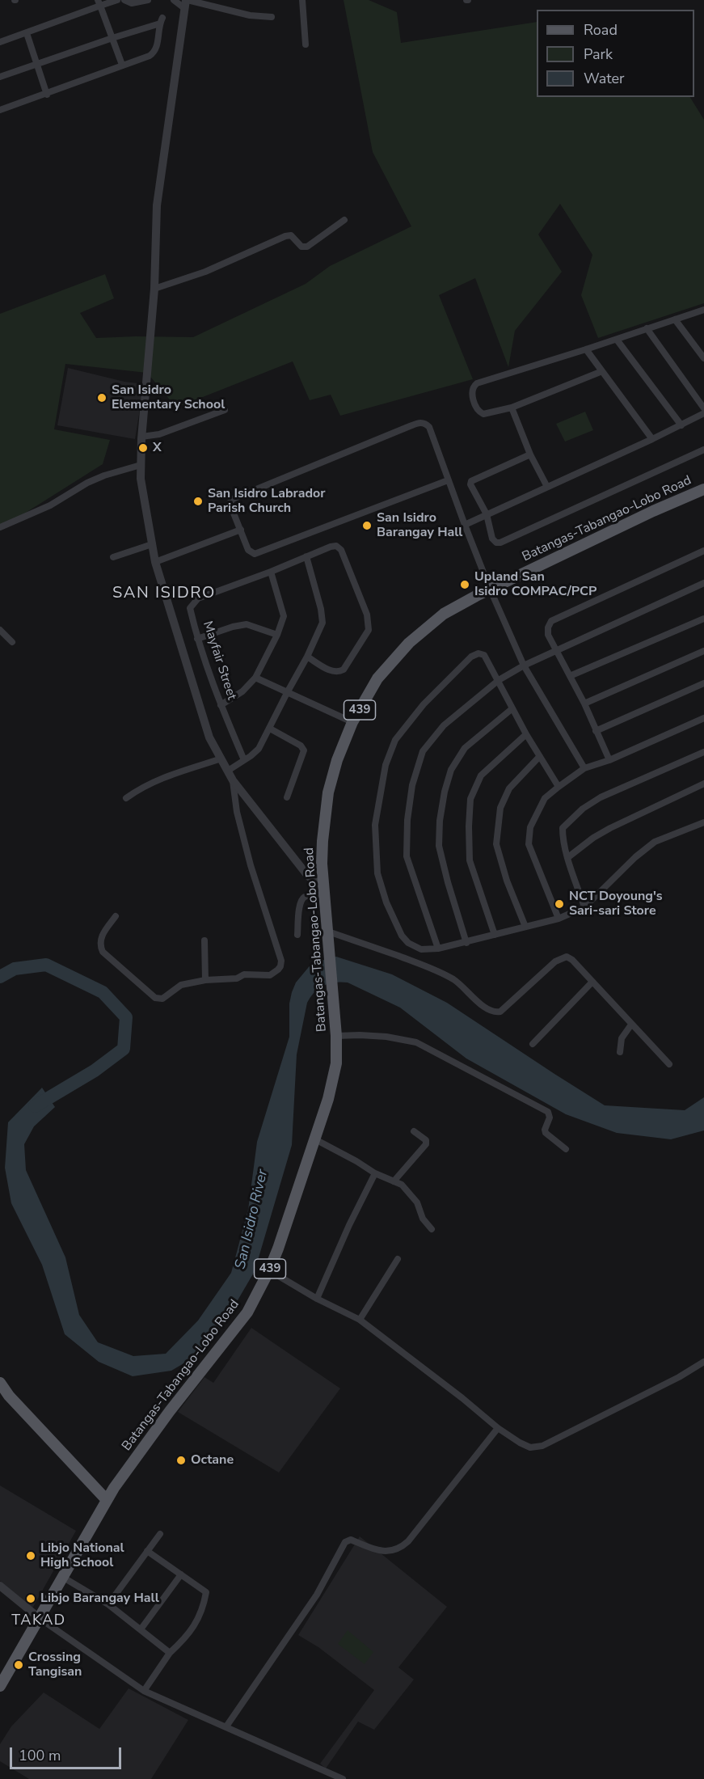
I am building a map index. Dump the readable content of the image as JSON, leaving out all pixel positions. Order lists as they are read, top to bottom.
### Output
{
  "streets": {
    "main road": ["Batangas-Tabangao-Lobo Road", "439"],
    "street": ["Mayfair Street"]
  },
  "crossings": [
    ["Batangas-Tabangao-Lobo Road", "439"]
  ],
  "districts": ["SAN ISIDRO", "TAKAD"],
  "water": ["San Isidro River"],
  "places": [
    "San Isidro Elementary School",
    "X",
    "San Isidro Labrador Parish Church",
    "San Isidro Barangay Hall",
    "Upland San Isidro COMPAC/PCP",
    "NCT Doyoung's Sari-sari Store",
    "Octane",
    "Libjo National High School",
    "Libjo Barangay Hall",
    "Crossing Tangisan"
  ],
  "legend": ["Road", "Park", "Water"],
  "scale_bar": "100 m"
}
